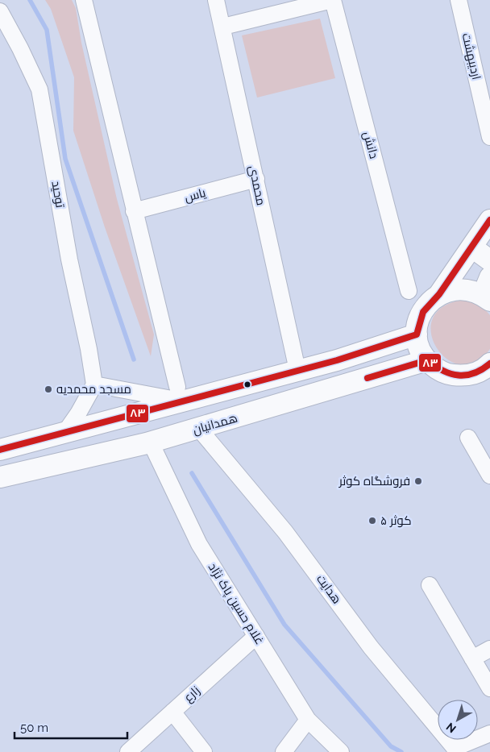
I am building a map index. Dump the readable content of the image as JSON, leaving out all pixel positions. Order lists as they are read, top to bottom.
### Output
{
  "streets": {
    "main road": ["همدانیان"],
    "street": [
      "اردیبهشت",
      "دانش",
      "محمدی",
      "توحید",
      "یاس",
      "هدایت",
      "غلام حسین پاک نژاد",
      "زارع"
    ]
  },
  "crossings": [
    ["دانش", "محمدی"],
    ["محمدی", "یاس"],
    ["همدانیان", "هدایت"],
    ["همدانیان", "غلام حسین پاک نژاد"],
    ["غلام حسین پاک نژاد", "زارع"]
  ],
  "places": ["مسجد محمدیه", "فروشگاه کوثر", "کوثر ۵"],
  "lines": ["transit line ۸۳"],
  "scale_bar": "50 m",
  "north": "bottom left"
}
